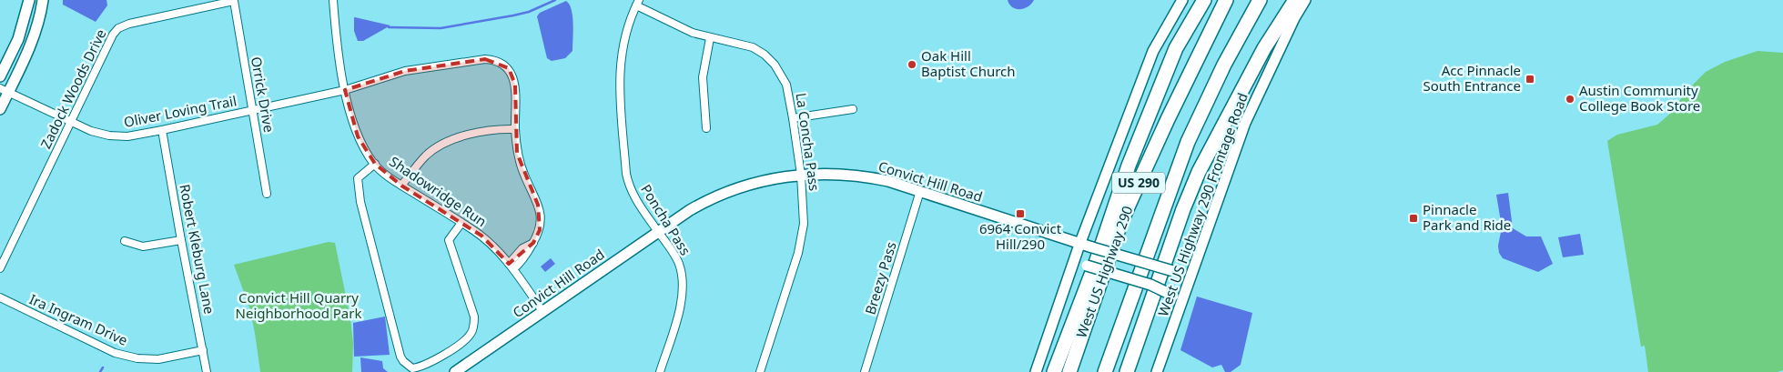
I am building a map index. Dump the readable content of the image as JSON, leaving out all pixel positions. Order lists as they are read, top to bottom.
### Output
{
  "streets": {
    "highway": ["US 290", "West US Highway 290"],
    "main road": ["Convict Hill Road", "West US Highway 290 Frontage Road"],
    "street": [
      "Zadock Woods Drive",
      "Orrick Drive",
      "Oliver Loving Trail",
      "La Concha Pass",
      "Shadowridge Run",
      "Poncha Pass",
      "Robert Kleburg Lane",
      "Breezy Pass",
      "Ira Ingram Drive"
    ]
  },
  "crossings": [
    ["Zadock Woods Drive", "Orrick Drive"],
    ["Zadock Woods Drive", "Oliver Loving Trail"],
    ["Orrick Drive", "Oliver Loving Trail"],
    ["Oliver Loving Trail", "Shadowridge Run"],
    ["Oliver Loving Trail", "Robert Kleburg Lane"],
    ["La Concha Pass", "Convict Hill Road"],
    ["La Concha Pass", "Poncha Pass"],
    ["Convict Hill Road", "Shadowridge Run"],
    ["Convict Hill Road", "West US Highway 290 Frontage Road"],
    ["Convict Hill Road", "Poncha Pass"],
    ["Convict Hill Road", "Breezy Pass"],
    ["Robert Kleburg Lane", "Ira Ingram Drive"]
  ],
  "parks": ["Convict Hill Quarry Neighborhood Park"],
  "places": {
    "other": ["Oak Hill Baptist Church", "Austin Community College Book Store"],
    "transit": ["Acc Pinnacle South Entrance", "6964 Convict Hill/290", "Pinnacle Park and Ride"]
  }
}
